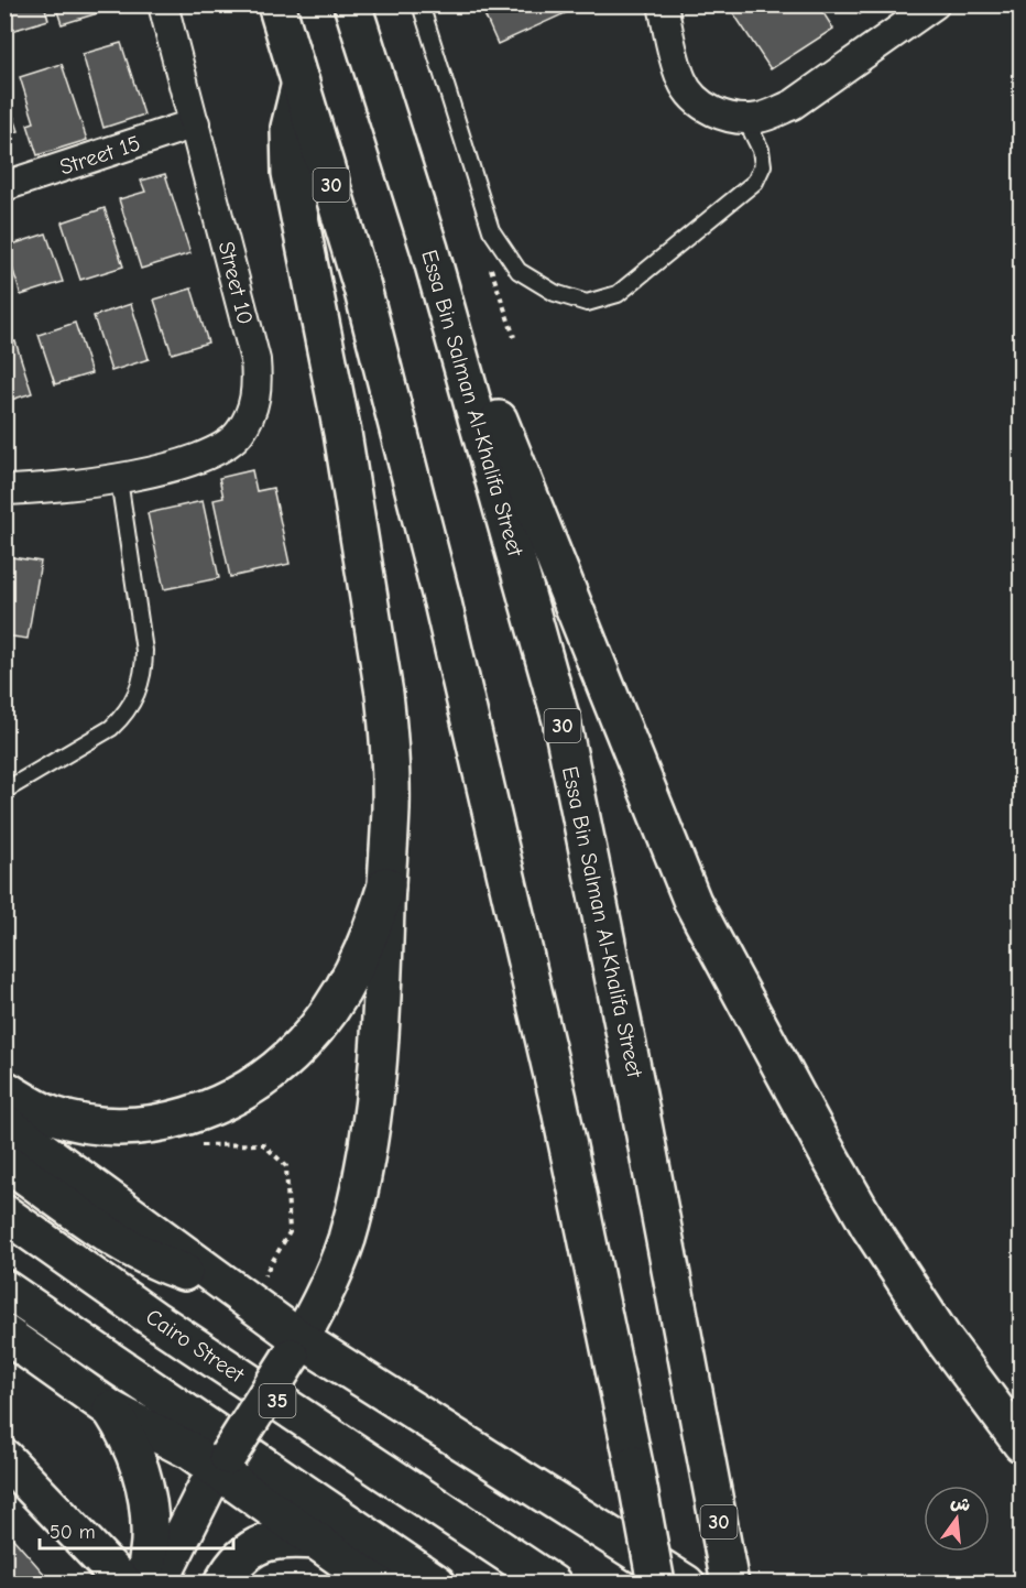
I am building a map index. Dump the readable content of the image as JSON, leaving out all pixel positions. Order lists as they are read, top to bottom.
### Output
{
  "streets": {
    "main road": [
      "30",
      "Essa Bin Salman Al-Khalifa Street",
      "Cairo Street",
      "35"
    ],
    "street": ["Street 15", "Street 10"]
  },
  "crossings": [
    ["Street 15", "Street 10"]
  ],
  "scale_bar": "50 m",
  "north": "top"
}
